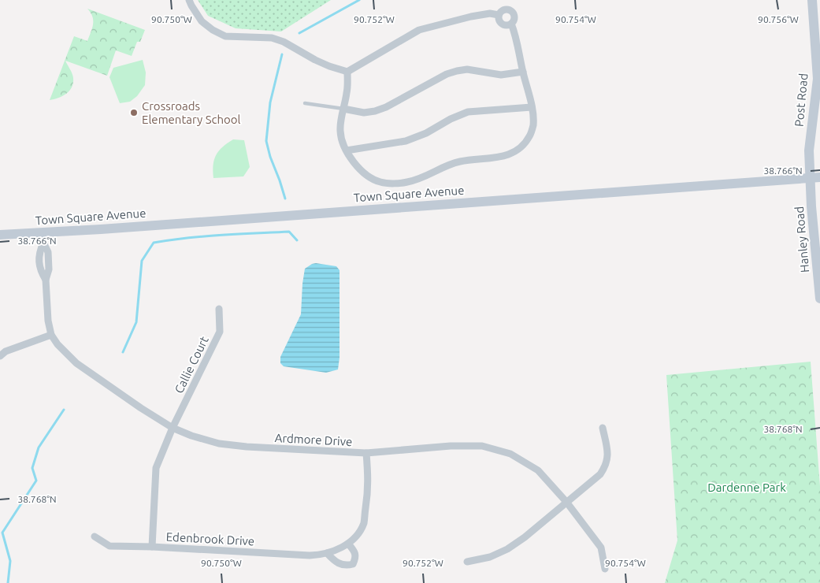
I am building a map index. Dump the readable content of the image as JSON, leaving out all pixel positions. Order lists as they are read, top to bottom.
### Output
{
  "streets": {
    "main road": ["Post Road", "Town Square Avenue", "Hanley Road"],
    "street": ["Callie Court", "Ardmore Drive", "Edenbrook Drive"]
  },
  "crossings": [
    ["Post Road", "Town Square Avenue"],
    ["Post Road", "Hanley Road"],
    ["Town Square Avenue", "Hanley Road"],
    ["Town Square Avenue", "Ardmore Drive"],
    ["Callie Court", "Ardmore Drive"],
    ["Callie Court", "Edenbrook Drive"],
    ["Ardmore Drive", "Edenbrook Drive"]
  ],
  "parks": ["Dardenne Park"],
  "places": ["Crossroads Elementary School"],
  "coordinates": [
    "90.750°W",
    "90.752°W",
    "90.754°W",
    "90.756°W",
    "38.766°N",
    "38.768°N"
  ]
}
